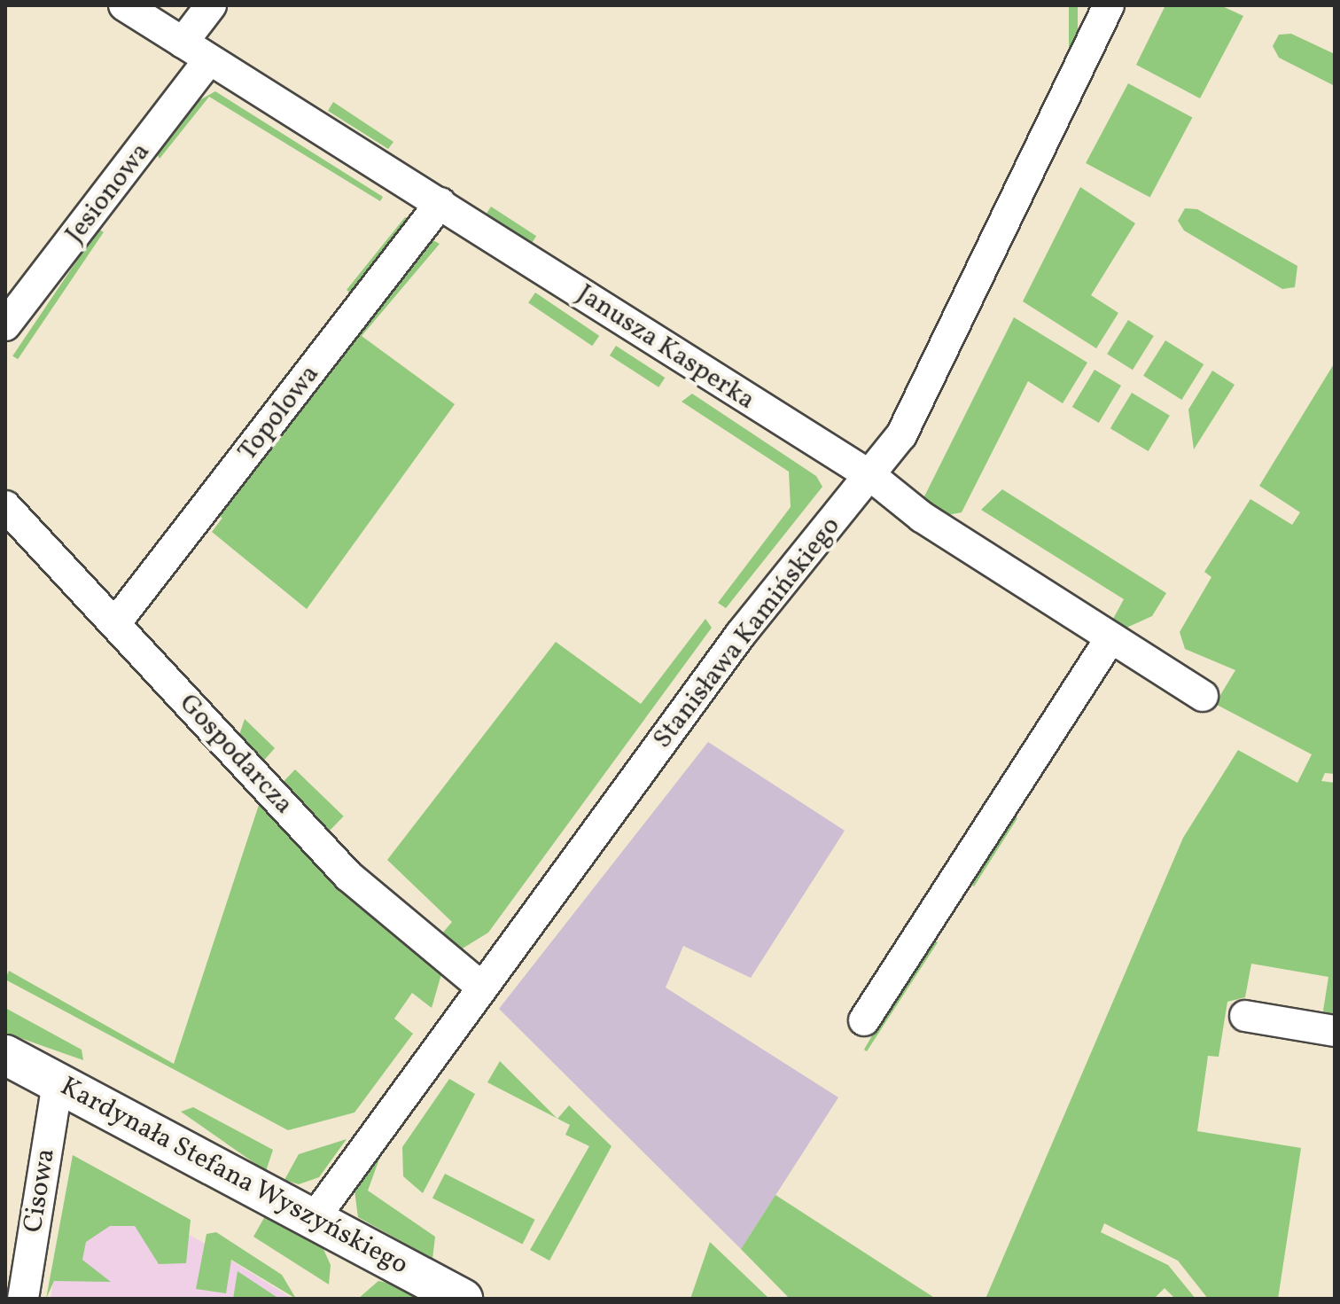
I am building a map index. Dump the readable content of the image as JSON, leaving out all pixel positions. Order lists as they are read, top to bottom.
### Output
{
  "streets": {
    "street": [
      "Jesionowa",
      "Janusza Kasperka",
      "Topolowa",
      "Stanisława Kamińskiego",
      "Gospodarcza",
      "Kardynała Stefana Wyszyńskiego",
      "Cisowa"
    ]
  },
  "crossings": [
    ["Jesionowa", "Janusza Kasperka"],
    ["Janusza Kasperka", "Topolowa"],
    ["Janusza Kasperka", "Stanisława Kamińskiego"],
    ["Topolowa", "Gospodarcza"],
    ["Stanisława Kamińskiego", "Gospodarcza"],
    ["Stanisława Kamińskiego", "Kardynała Stefana Wyszyńskiego"],
    ["Kardynała Stefana Wyszyńskiego", "Cisowa"]
  ]
}
